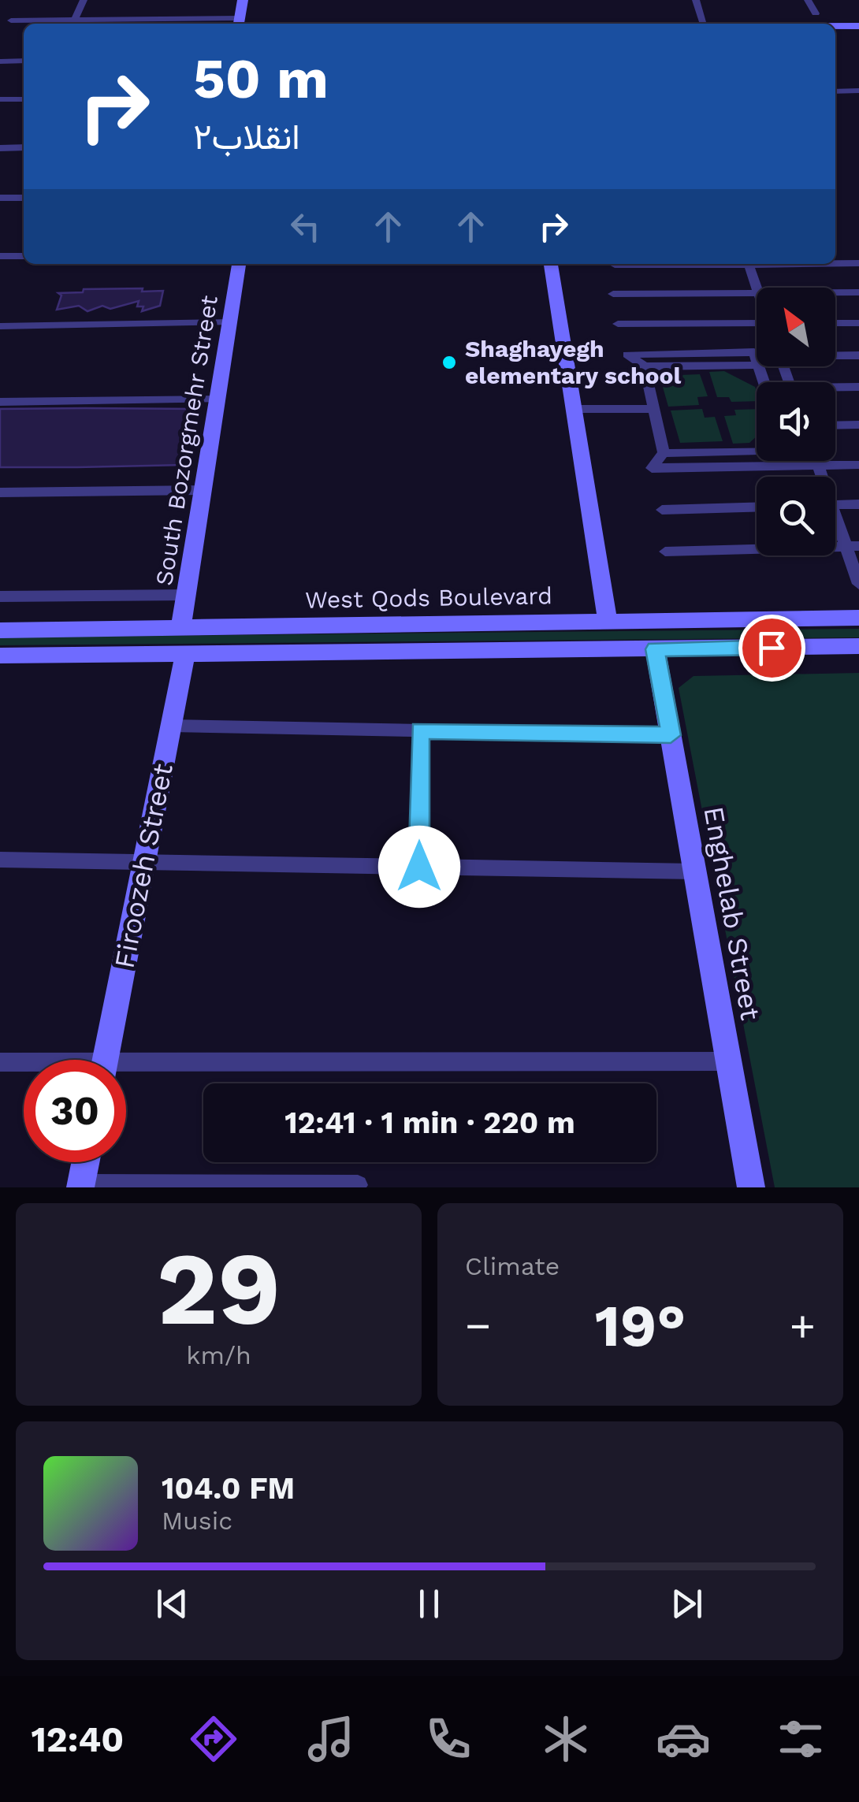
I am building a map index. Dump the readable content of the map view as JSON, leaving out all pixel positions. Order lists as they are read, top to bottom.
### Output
{
  "streets": {
    "main road": [
      "South Bozorgmehr Street",
      "West Qods Boulevard",
      "Firoozeh Street",
      "Enghelab Street"
    ]
  },
  "crossings": [
    ["South Bozorgmehr Street", "West Qods Boulevard"]
  ],
  "places": ["Shaghayegh elementary school"],
  "north": "top left",
  "page": {
    "turn": ["50 m", "انقلاب۲"],
    "limit": "30",
    "trip": "12:41 · 1 min · 220 m",
    "tile": [
      ["29", "km/h"],
      "Climate"
    ],
    "heat": ["−", "19°", "+"],
    "song": ["104.0 FM", "Music"],
    "tabs": "12:40"
  }
}
